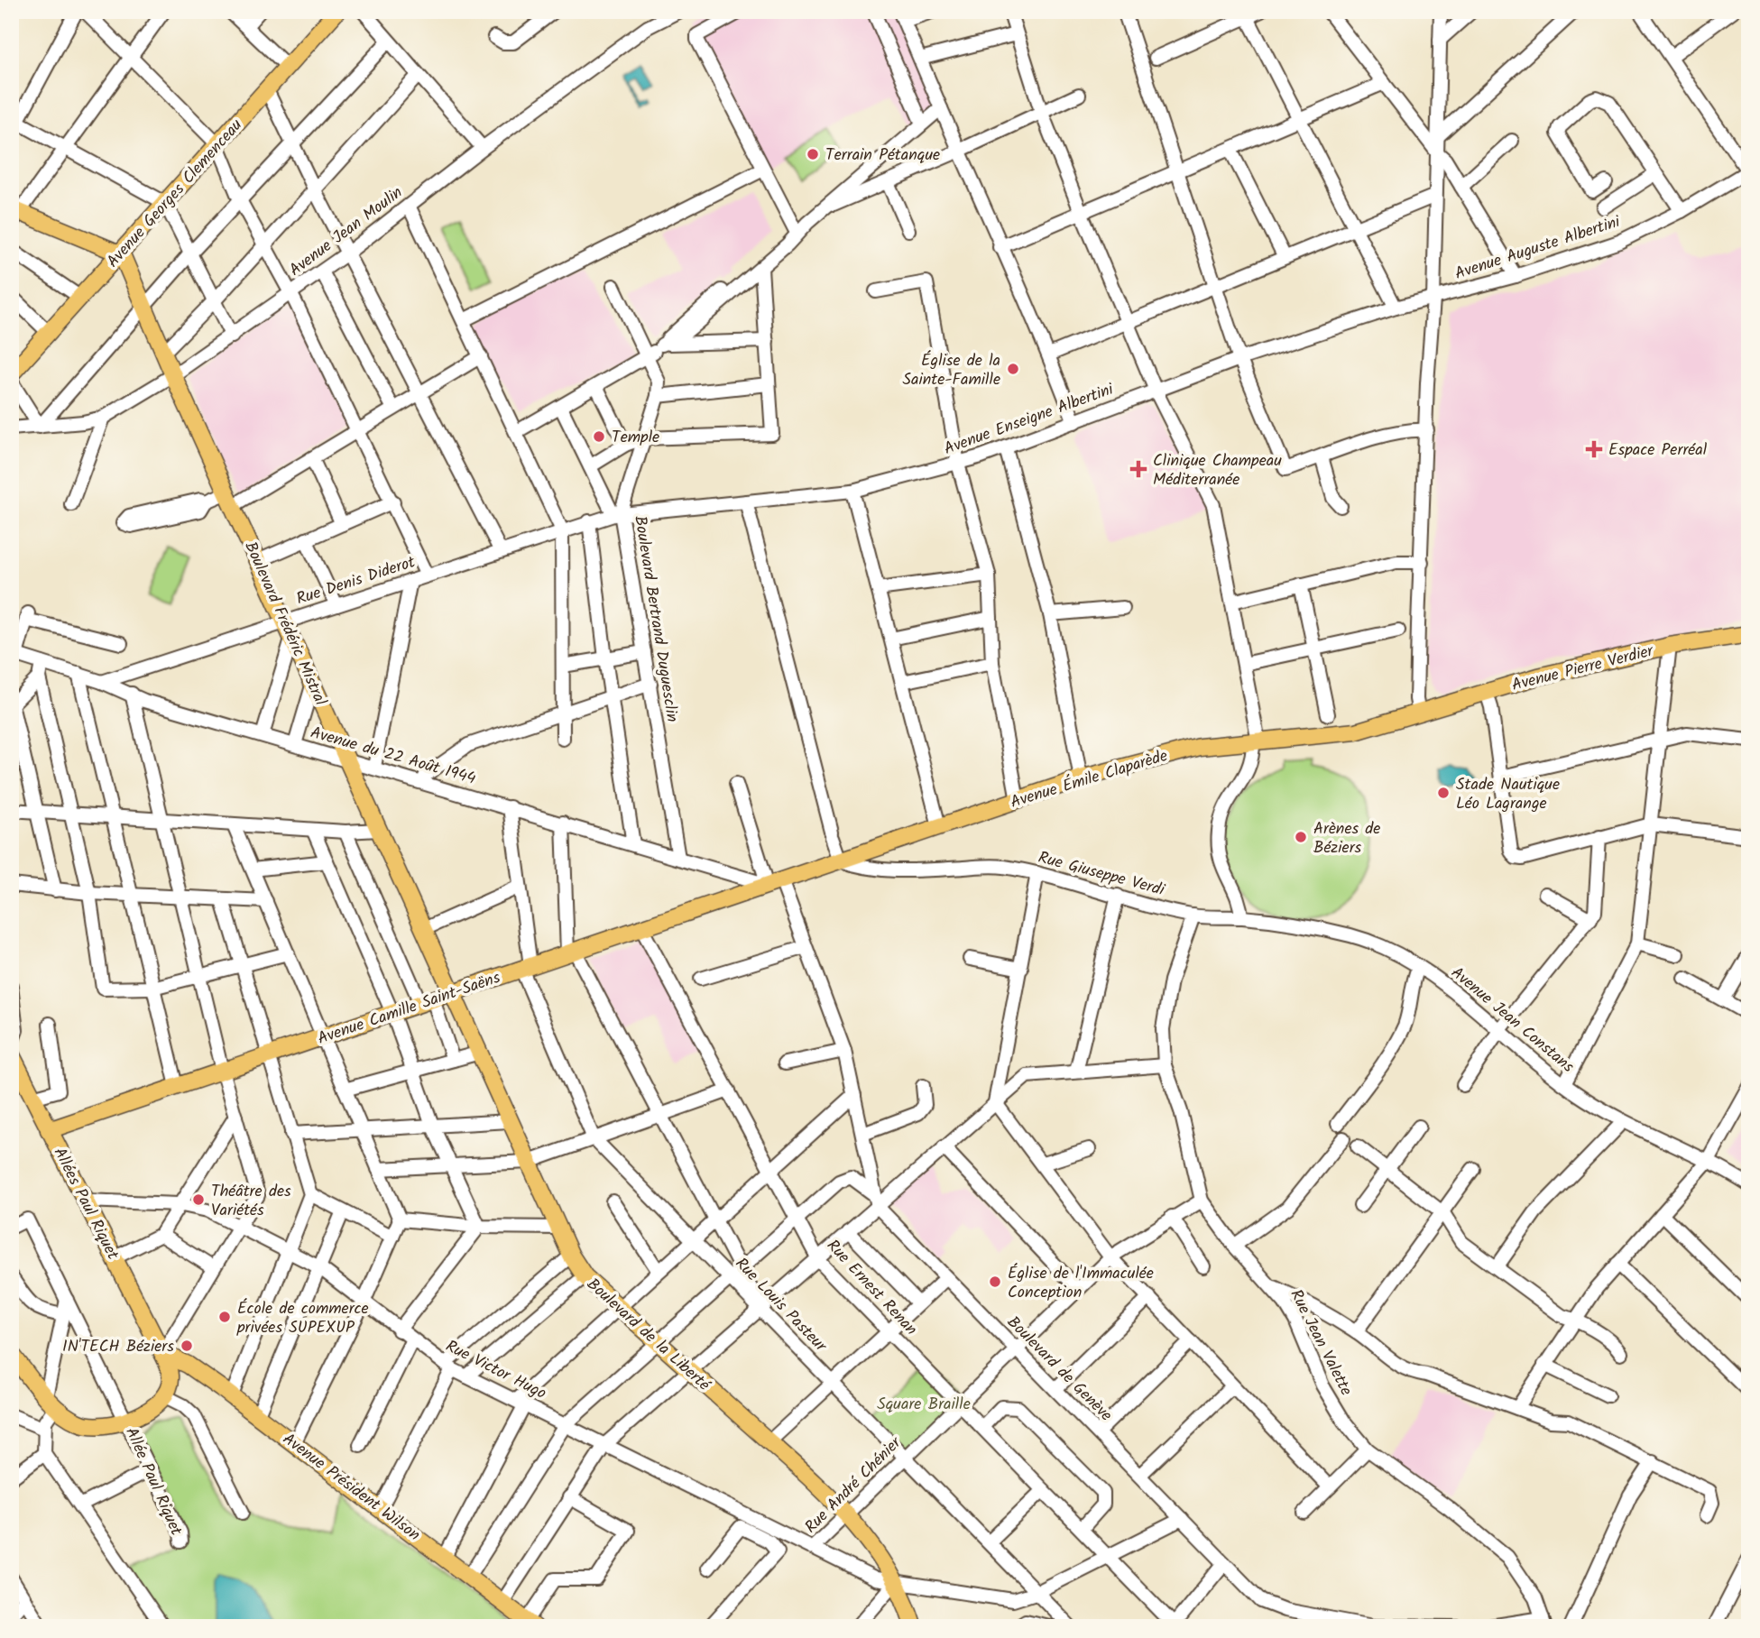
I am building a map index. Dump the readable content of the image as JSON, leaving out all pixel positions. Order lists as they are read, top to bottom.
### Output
{
  "streets": {
    "main road": [
      "Avenue Georges Clemenceau",
      "Boulevard Frédéric Mistral",
      "Avenue Pierre Verdier",
      "Avenue Émile Claparède",
      "Avenue Camille Saint-Saëns",
      "Allées Paul Riquet",
      "Boulevard de la Liberté",
      "Avenue Président Wilson"
    ],
    "street": [
      "Avenue Jean Moulin",
      "Avenue Auguste Albertini",
      "Avenue Enseigne Albertini",
      "Rue Denis Diderot",
      "Boulevard Bertrand Duguesclin",
      "Avenue du 22 Août 1944",
      "Rue Giuseppe Verdi",
      "Avenue Jean Constans",
      "Rue Ernest Renan",
      "Rue Louis Pasteur",
      "Rue Jean Valette",
      "Boulevard de Genève",
      "Rue Victor Hugo",
      "Allée Paul Riquet",
      "Rue André Chénier"
    ]
  },
  "crossings": [
    ["Avenue Georges Clemenceau", "Boulevard Frédéric Mistral"],
    ["Avenue Jean Moulin", "Boulevard Frédéric Mistral"],
    ["Avenue Auguste Albertini", "Avenue Enseigne Albertini"],
    ["Avenue Enseigne Albertini", "Rue Denis Diderot"],
    ["Avenue Enseigne Albertini", "Boulevard Bertrand Duguesclin"],
    ["Rue Denis Diderot", "Boulevard Bertrand Duguesclin"],
    ["Rue Denis Diderot", "Boulevard Frédéric Mistral"],
    ["Rue Denis Diderot", "Avenue du 22 Août 1944"],
    ["Boulevard Bertrand Duguesclin", "Avenue du 22 Août 1944"],
    ["Boulevard Frédéric Mistral", "Avenue du 22 Août 1944"],
    ["Boulevard Frédéric Mistral", "Avenue Camille Saint-Saëns"],
    ["Boulevard Frédéric Mistral", "Boulevard de la Liberté"],
    ["Avenue Pierre Verdier", "Avenue Émile Claparède"],
    ["Avenue du 22 Août 1944", "Avenue Émile Claparède"],
    ["Avenue du 22 Août 1944", "Avenue Camille Saint-Saëns"],
    ["Avenue du 22 Août 1944", "Rue Louis Pasteur"],
    ["Avenue Émile Claparède", "Rue Giuseppe Verdi"],
    ["Avenue Émile Claparède", "Avenue Camille Saint-Saëns"],
    ["Rue Giuseppe Verdi", "Avenue Jean Constans"],
    ["Rue Giuseppe Verdi", "Rue Jean Valette"],
    ["Avenue Camille Saint-Saëns", "Allées Paul Riquet"],
    ["Avenue Camille Saint-Saëns", "Rue Ernest Renan"],
    ["Avenue Camille Saint-Saëns", "Rue Louis Pasteur"],
    ["Avenue Camille Saint-Saëns", "Boulevard de la Liberté"],
    ["Allées Paul Riquet", "Rue Victor Hugo"],
    ["Allées Paul Riquet", "Avenue Président Wilson"],
    ["Rue Ernest Renan", "Rue Victor Hugo"],
    ["Rue Ernest Renan", "Rue André Chénier"],
    ["Rue Louis Pasteur", "Rue Victor Hugo"],
    ["Rue Louis Pasteur", "Rue André Chénier"],
    ["Boulevard de la Liberté", "Rue Victor Hugo"],
    ["Boulevard de la Liberté", "Rue André Chénier"],
    ["Rue Jean Valette", "Rue André Chénier"],
    ["Boulevard de Genève", "Rue Victor Hugo"],
    ["Boulevard de Genève", "Rue André Chénier"],
    ["Rue Victor Hugo", "Rue André Chénier"]
  ],
  "parks": ["Square Braille"],
  "places": {
    "other": [
      "Terrain Pétanque",
      "Église de la Sainte-Famille",
      "Temple",
      "Stade Nautique Léo Lagrange",
      "Arènes de Béziers",
      "Théâtre des Variétés",
      "Église de l'Immaculée Conception",
      "École de commerce privées SUPEXUP",
      "IN'TECH Béziers"
    ],
    "health": ["Espace Perréal", "Clinique Champeau Méditerranée"]
  }
}
